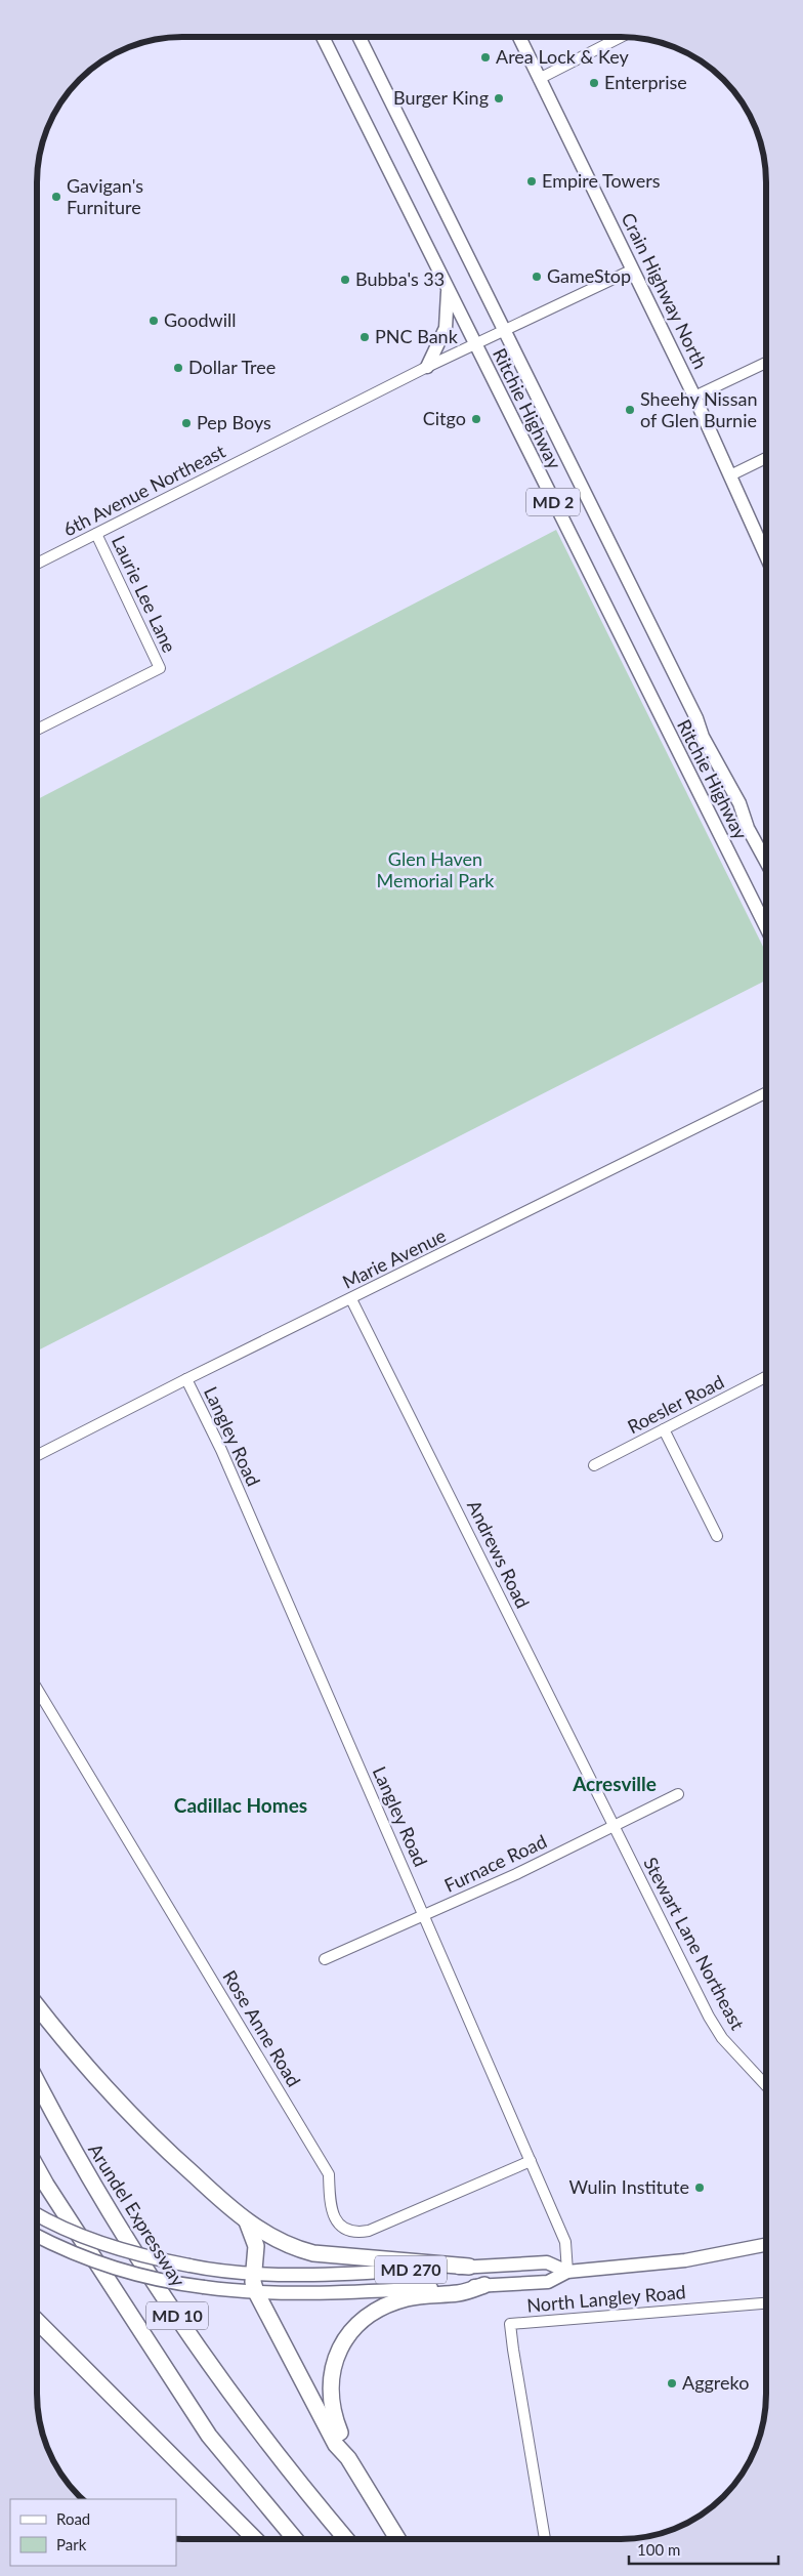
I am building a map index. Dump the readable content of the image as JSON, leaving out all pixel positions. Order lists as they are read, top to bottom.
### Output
{
  "streets": {
    "highway": ["Arundel Expressway", "MD 10"],
    "main road": [
      "Crain Highway North",
      "Ritchie Highway",
      "MD 2",
      "MD 270"
    ],
    "street": [
      "6th Avenue Northeast",
      "Laurie Lee Lane",
      "Marie Avenue",
      "Roesler Road",
      "Langley Road",
      "Andrews Road",
      "Furnace Road",
      "Stewart Lane Northeast",
      "Rose Anne Road",
      "North Langley Road"
    ]
  },
  "crossings": [
    ["Crain Highway North", "6th Avenue Northeast"],
    ["Ritchie Highway", "6th Avenue Northeast"],
    ["6th Avenue Northeast", "Laurie Lee Lane"],
    ["Marie Avenue", "Langley Road"],
    ["Marie Avenue", "Andrews Road"],
    ["Langley Road", "Furnace Road"],
    ["Langley Road", "Rose Anne Road"],
    ["Langley Road", "MD 270"],
    ["Andrews Road", "Furnace Road"],
    ["Andrews Road", "Stewart Lane Northeast"],
    ["Furnace Road", "Stewart Lane Northeast"]
  ],
  "districts": ["Acresville", "Cadillac Homes"],
  "parks": ["Glen Haven Memorial Park"],
  "places": [
    "Area Lock & Key",
    "Enterprise",
    "Burger King",
    "Empire Towers",
    "Gavigan's Furniture",
    "GameStop",
    "Bubba's 33",
    "Goodwill",
    "PNC Bank",
    "Dollar Tree",
    "Sheehy Nissan of Glen Burnie",
    "Citgo",
    "Pep Boys",
    "Wulin Institute",
    "Aggreko"
  ],
  "legend": ["Road", "Park"],
  "scale_bar": "100 m"
}
